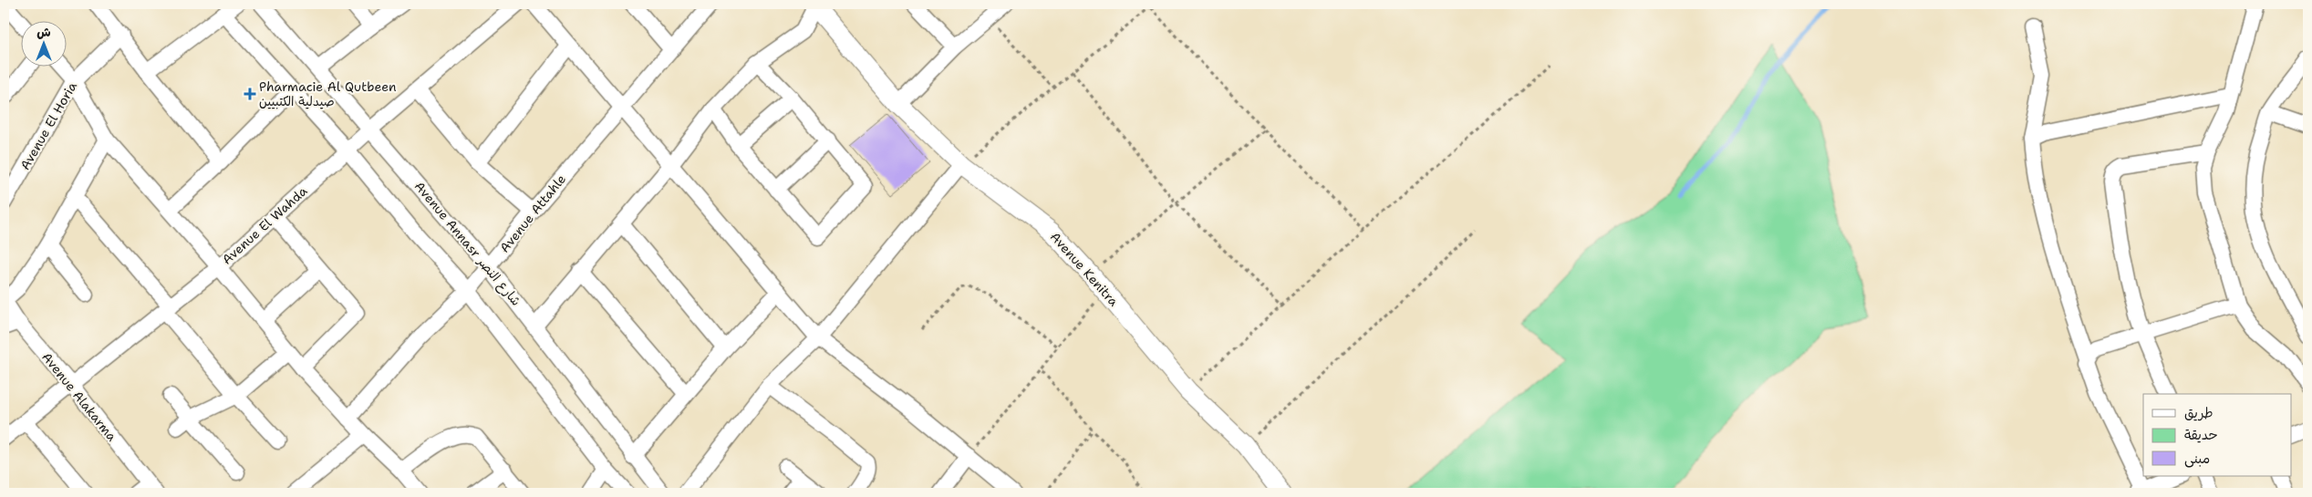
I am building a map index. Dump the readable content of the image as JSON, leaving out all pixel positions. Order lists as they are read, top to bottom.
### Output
{
  "streets": {
    "street": [
      "Avenue El Horia",
      "Avenue Attahle",
      "Avenue El Wahda",
      "Avenue Annasr شارع النصر",
      "Avenue Kenitra",
      "Avenue Alakarma"
    ]
  },
  "crossings": [
    ["Avenue Attahle", "Avenue Annasr شارع النصر"],
    ["Avenue El Wahda", "Avenue Annasr شارع النصر"],
    ["Avenue El Wahda", "Avenue Alakarma"]
  ],
  "places": {
    "health": ["Pharmacie Al Qutbeen صيدلية الكتبيين"]
  },
  "legend": ["طريق", "حديقة", "مبنى"],
  "north": "top"
}
